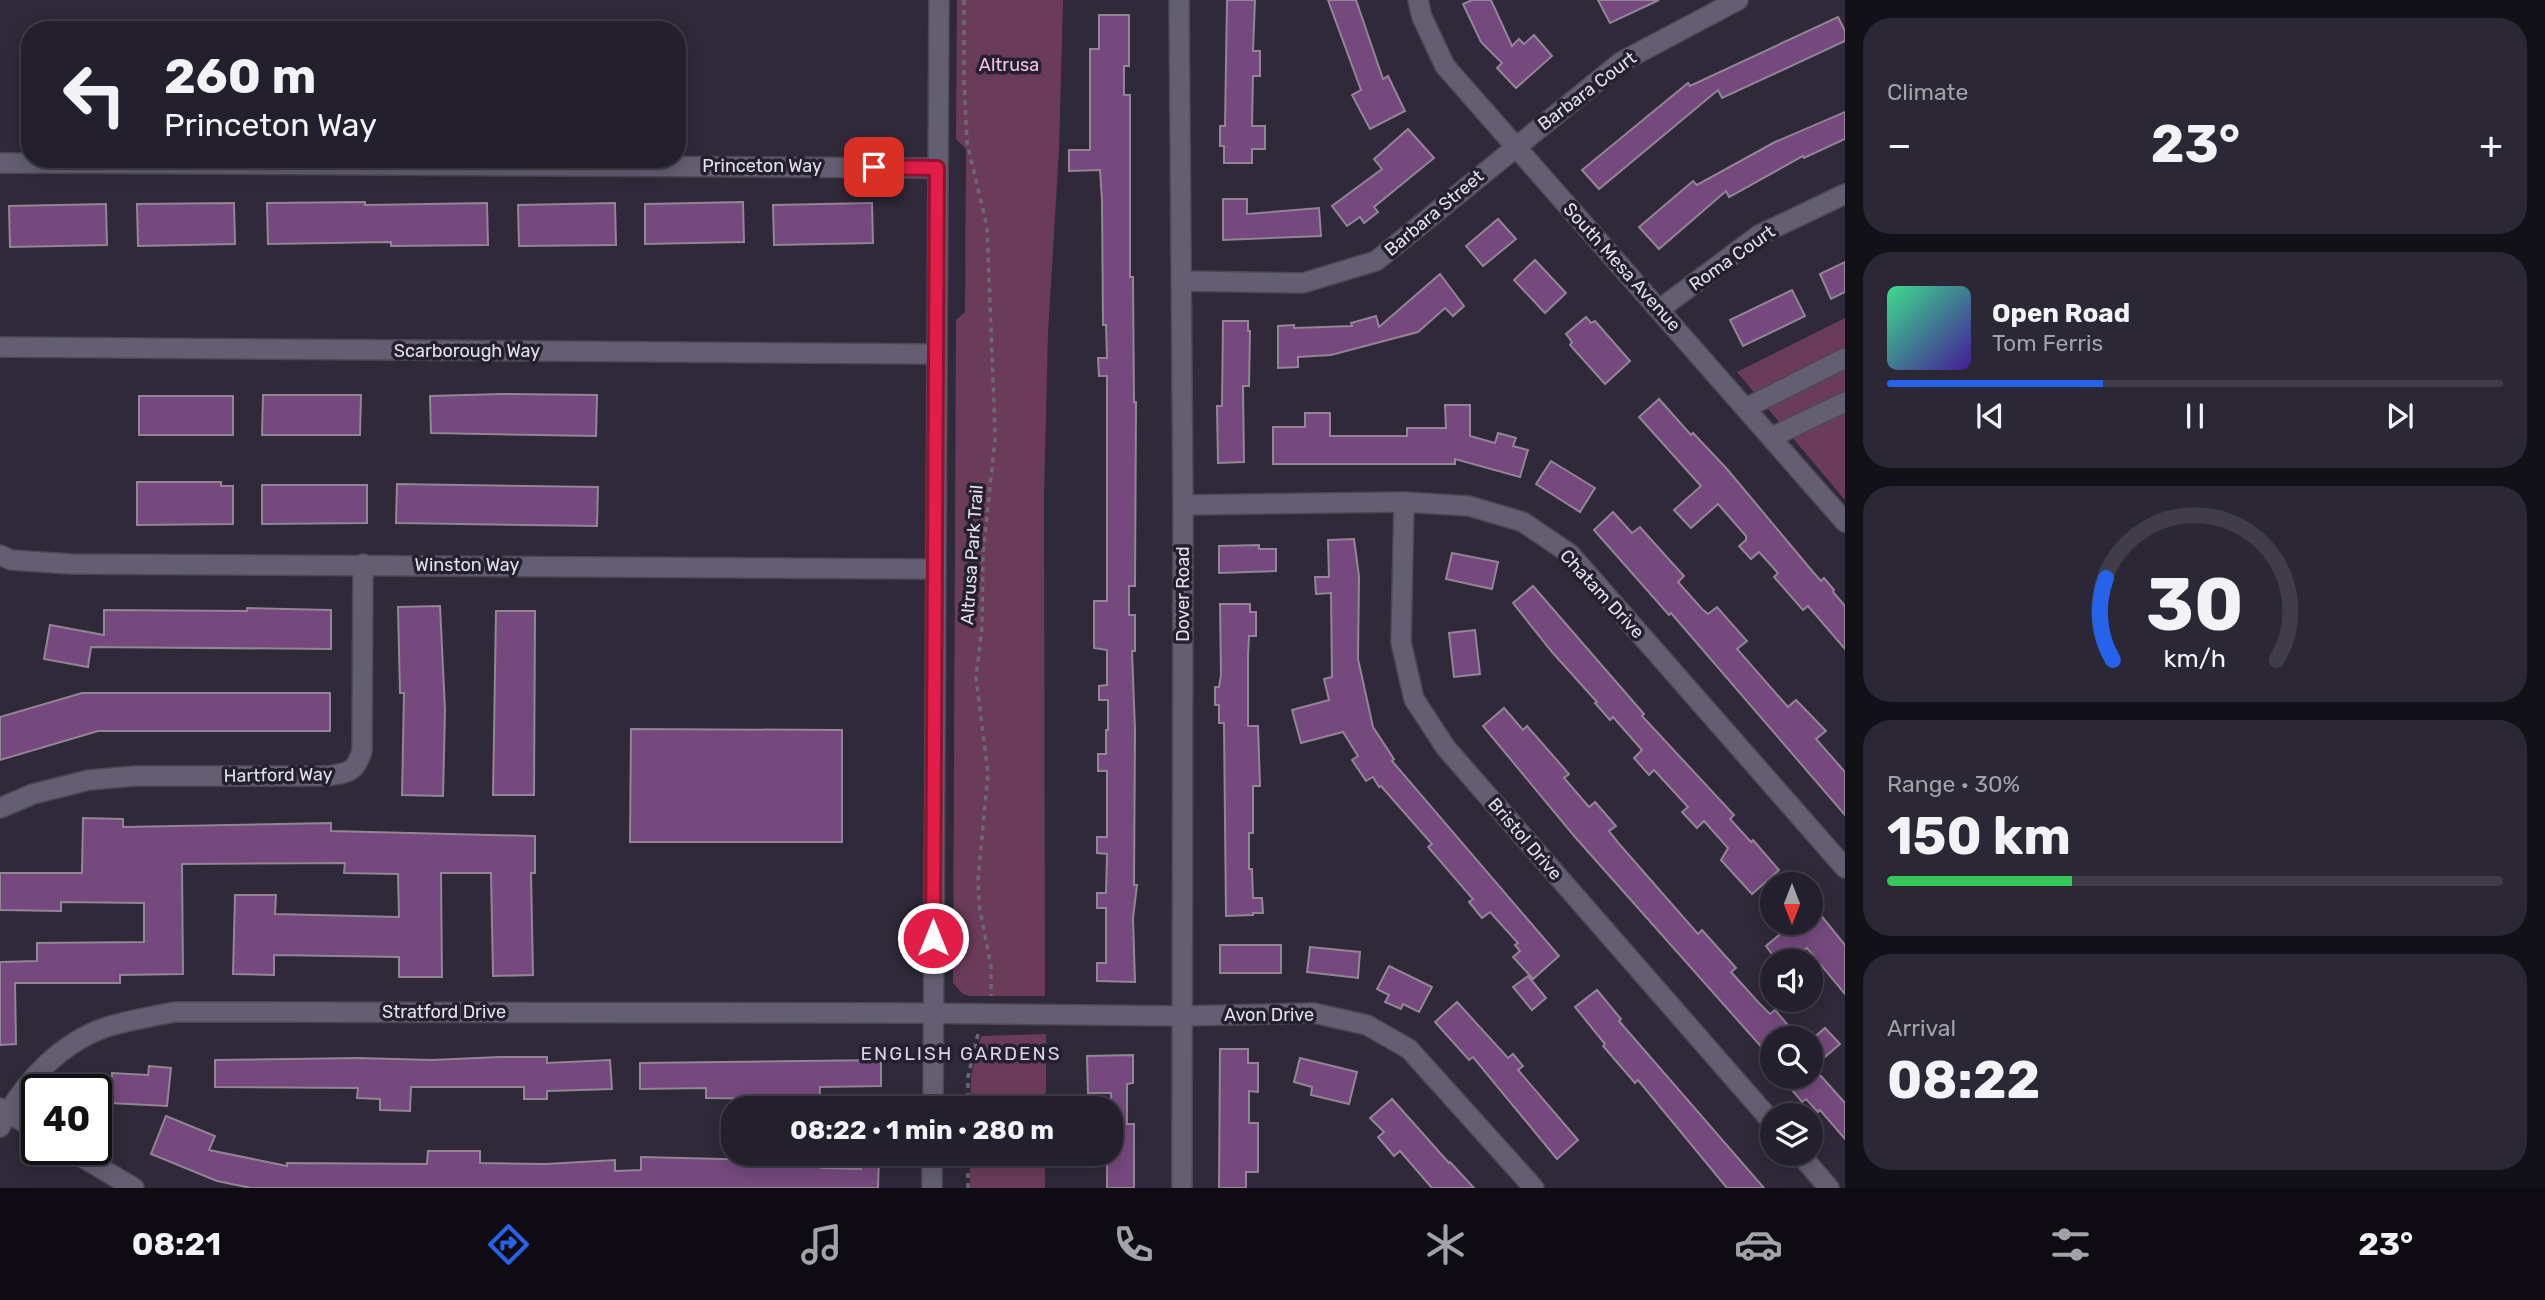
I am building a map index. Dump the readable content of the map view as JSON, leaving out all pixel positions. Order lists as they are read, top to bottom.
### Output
{
  "streets": {
    "street": [
      "Barbara Court",
      "Princeton Way",
      "Barbara Street",
      "Roma Court",
      "South Mesa Avenue",
      "Scarborough Way",
      "Winston Way",
      "Dover Road",
      "Chatam Drive",
      "Hartford Way",
      "Bristol Drive",
      "Stratford Drive",
      "Avon Drive"
    ],
    "path": ["Altrusa Park Trail"]
  },
  "crossings": [
    ["Barbara Court", "Barbara Street"],
    ["Barbara Court", "South Mesa Avenue"],
    ["Barbara Street", "South Mesa Avenue"],
    ["Barbara Street", "Dover Road"],
    ["Roma Court", "South Mesa Avenue"],
    ["Altrusa Park Trail", "Avon Drive"],
    ["Winston Way", "Hartford Way"],
    ["Dover Road", "Chatam Drive"],
    ["Dover Road", "Avon Drive"],
    ["Chatam Drive", "Bristol Drive"],
    ["Stratford Drive", "Avon Drive"]
  ],
  "districts": ["ENGLISH GARDENS"],
  "parks": ["Altrusa"],
  "north": "bottom",
  "page": {
    "tile": [
      "Climate",
      ["Range · 30%", "150 km"],
      ["Arrival", "08:22"]
    ],
    "turn": ["260 m", "Princeton Way"],
    "heat": ["−", "23°", "+"],
    "song": ["Open Road", "Tom Ferris"],
    "limit": "40",
    "trip": "08:22 · 1 min · 280 m",
    "tabs": ["08:21", "23°"],
    "gauge": ["30", "km/h"]
  }
}
